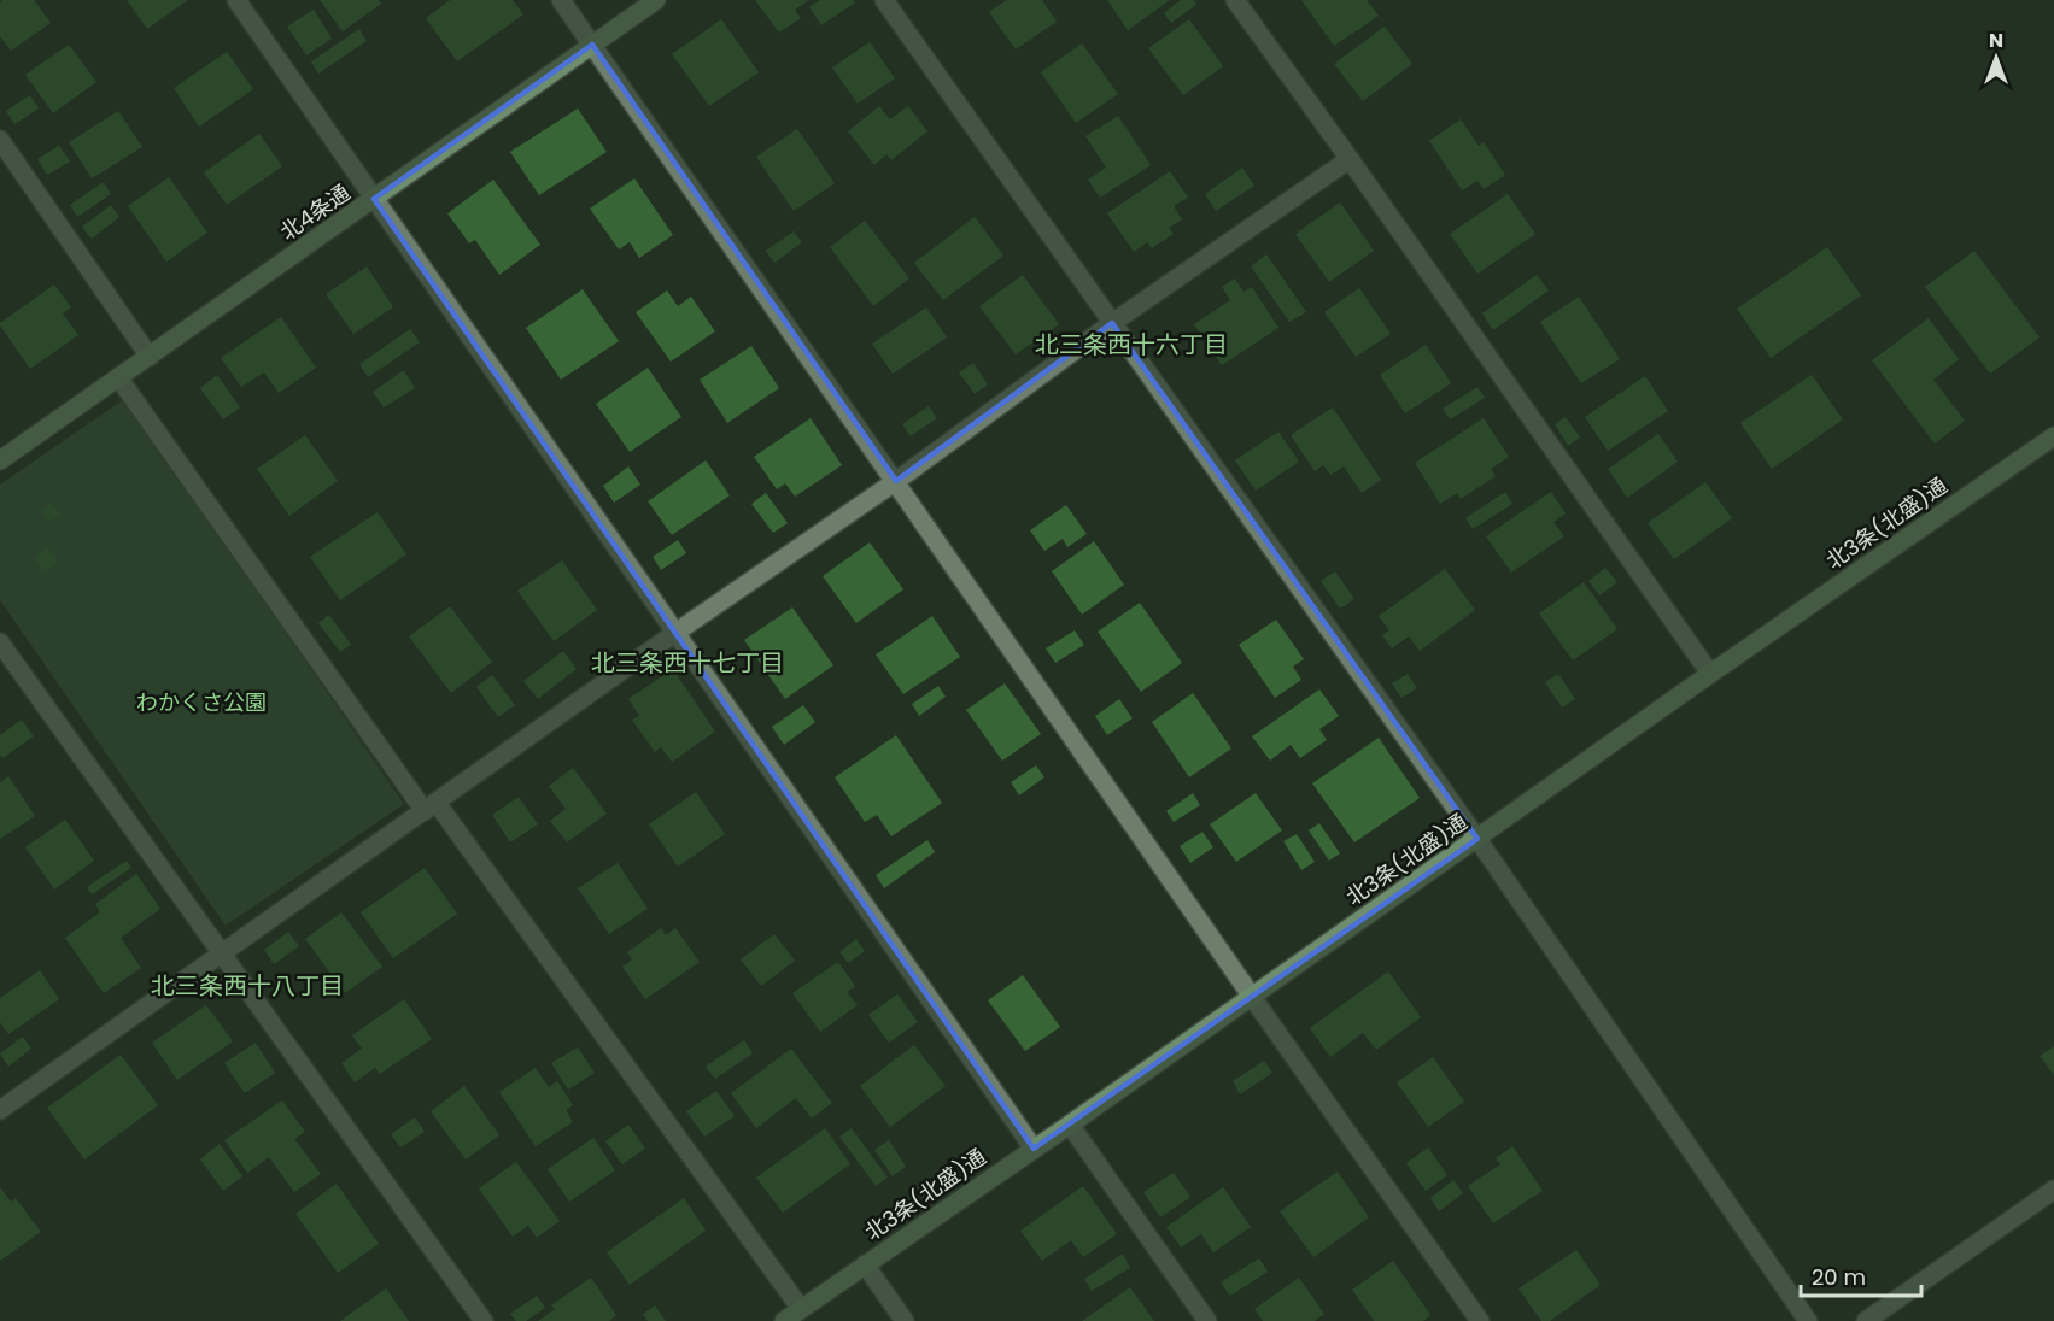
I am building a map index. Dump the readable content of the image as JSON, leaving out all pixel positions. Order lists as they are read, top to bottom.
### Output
{
  "streets": {
    "street": ["北4条通", "北3条(北盛)通"]
  },
  "districts": ["北三条西十六丁目", "北三条西十七丁目", "北三条西十八丁目"],
  "parks": ["わかくさ公園"],
  "scale_bar": "20 m",
  "north": "top"
}
